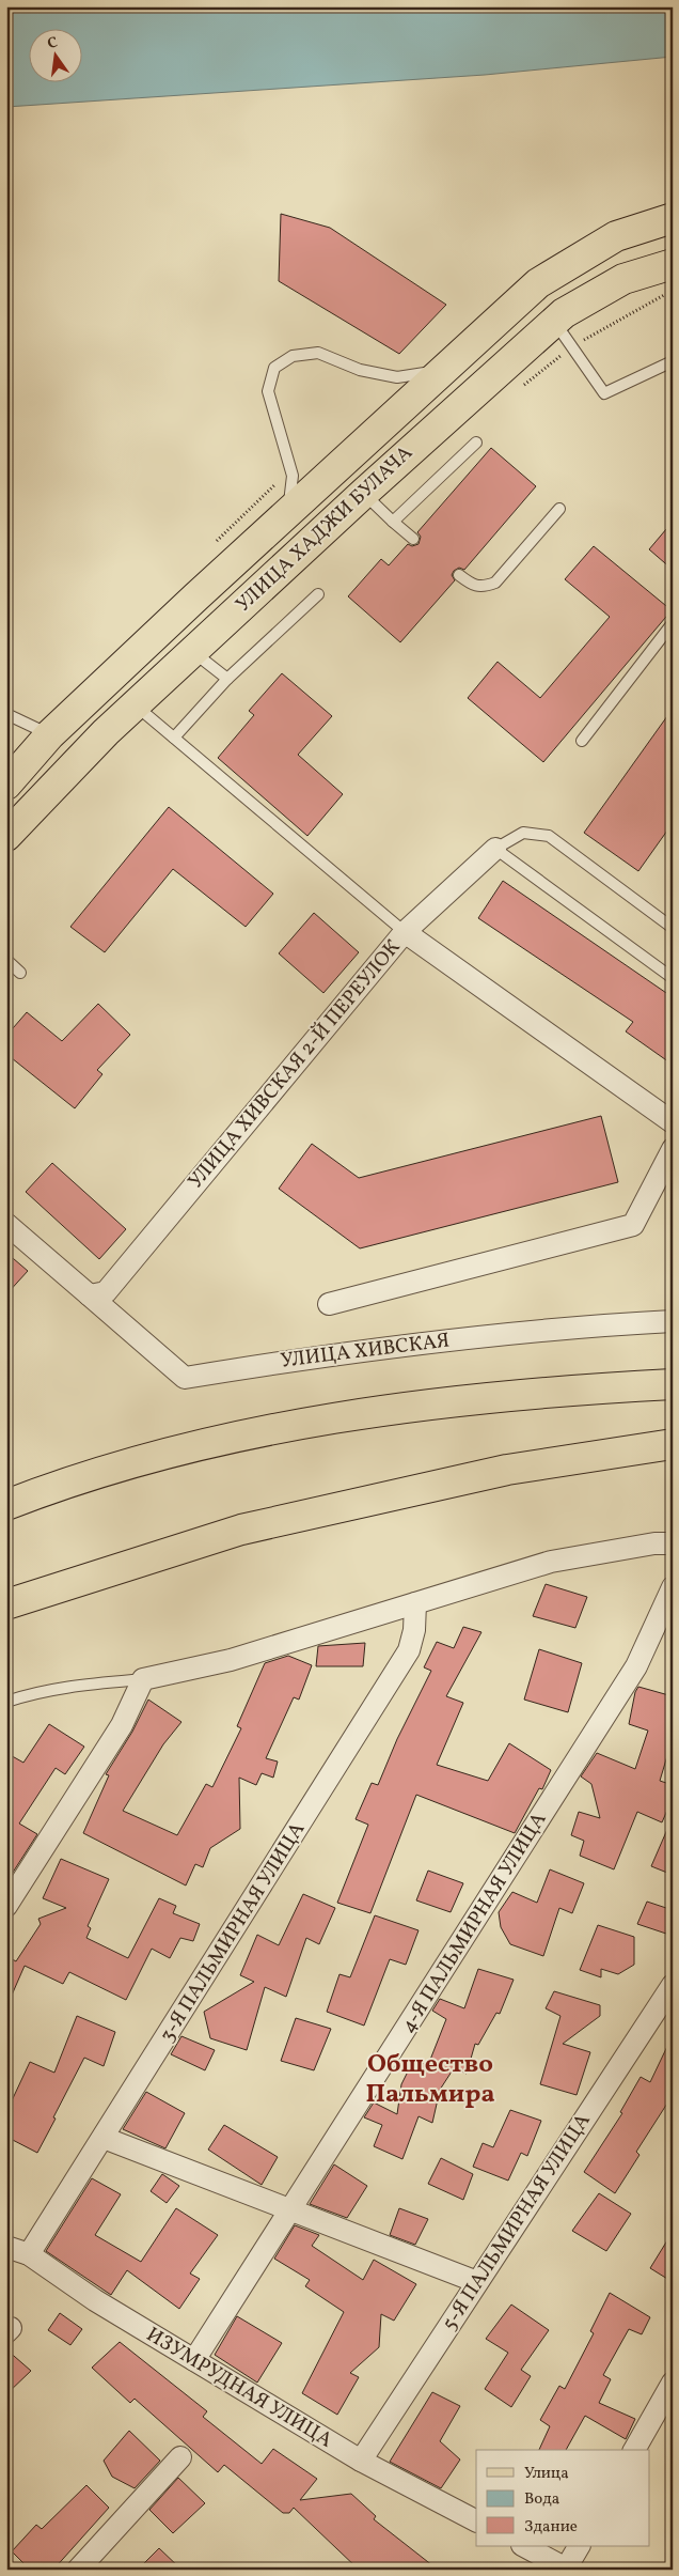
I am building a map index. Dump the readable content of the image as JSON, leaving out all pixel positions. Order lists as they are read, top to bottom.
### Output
{
  "streets": {
    "main road": ["УЛИЦА ХАДЖИ БУЛАЧА"],
    "street": [
      "УЛИЦА ХИВСКАЯ 2-Й ПЕРЕУЛОК",
      "УЛИЦА ХИВСКАЯ",
      "4-Я ПАЛЬМИРНАЯ УЛИЦА",
      "3-Я ПАЛЬМИРНАЯ УЛИЦА",
      "5-Я ПАЛЬМИРНАЯ УЛИЦА",
      "ИЗУМРУДНАЯ УЛИЦА"
    ]
  },
  "crossings": [
    ["УЛИЦА ХИВСКАЯ 2-Й ПЕРЕУЛОК", "УЛИЦА ХИВСКАЯ"],
    ["4-Я ПАЛЬМИРНАЯ УЛИЦА", "ИЗУМРУДНАЯ УЛИЦА"],
    ["3-Я ПАЛЬМИРНАЯ УЛИЦА", "ИЗУМРУДНАЯ УЛИЦА"],
    ["5-Я ПАЛЬМИРНАЯ УЛИЦА", "ИЗУМРУДНАЯ УЛИЦА"]
  ],
  "districts": ["Общество Пальмира"],
  "legend": ["Улица", "Вода", "Здание"],
  "north": "top"
}
